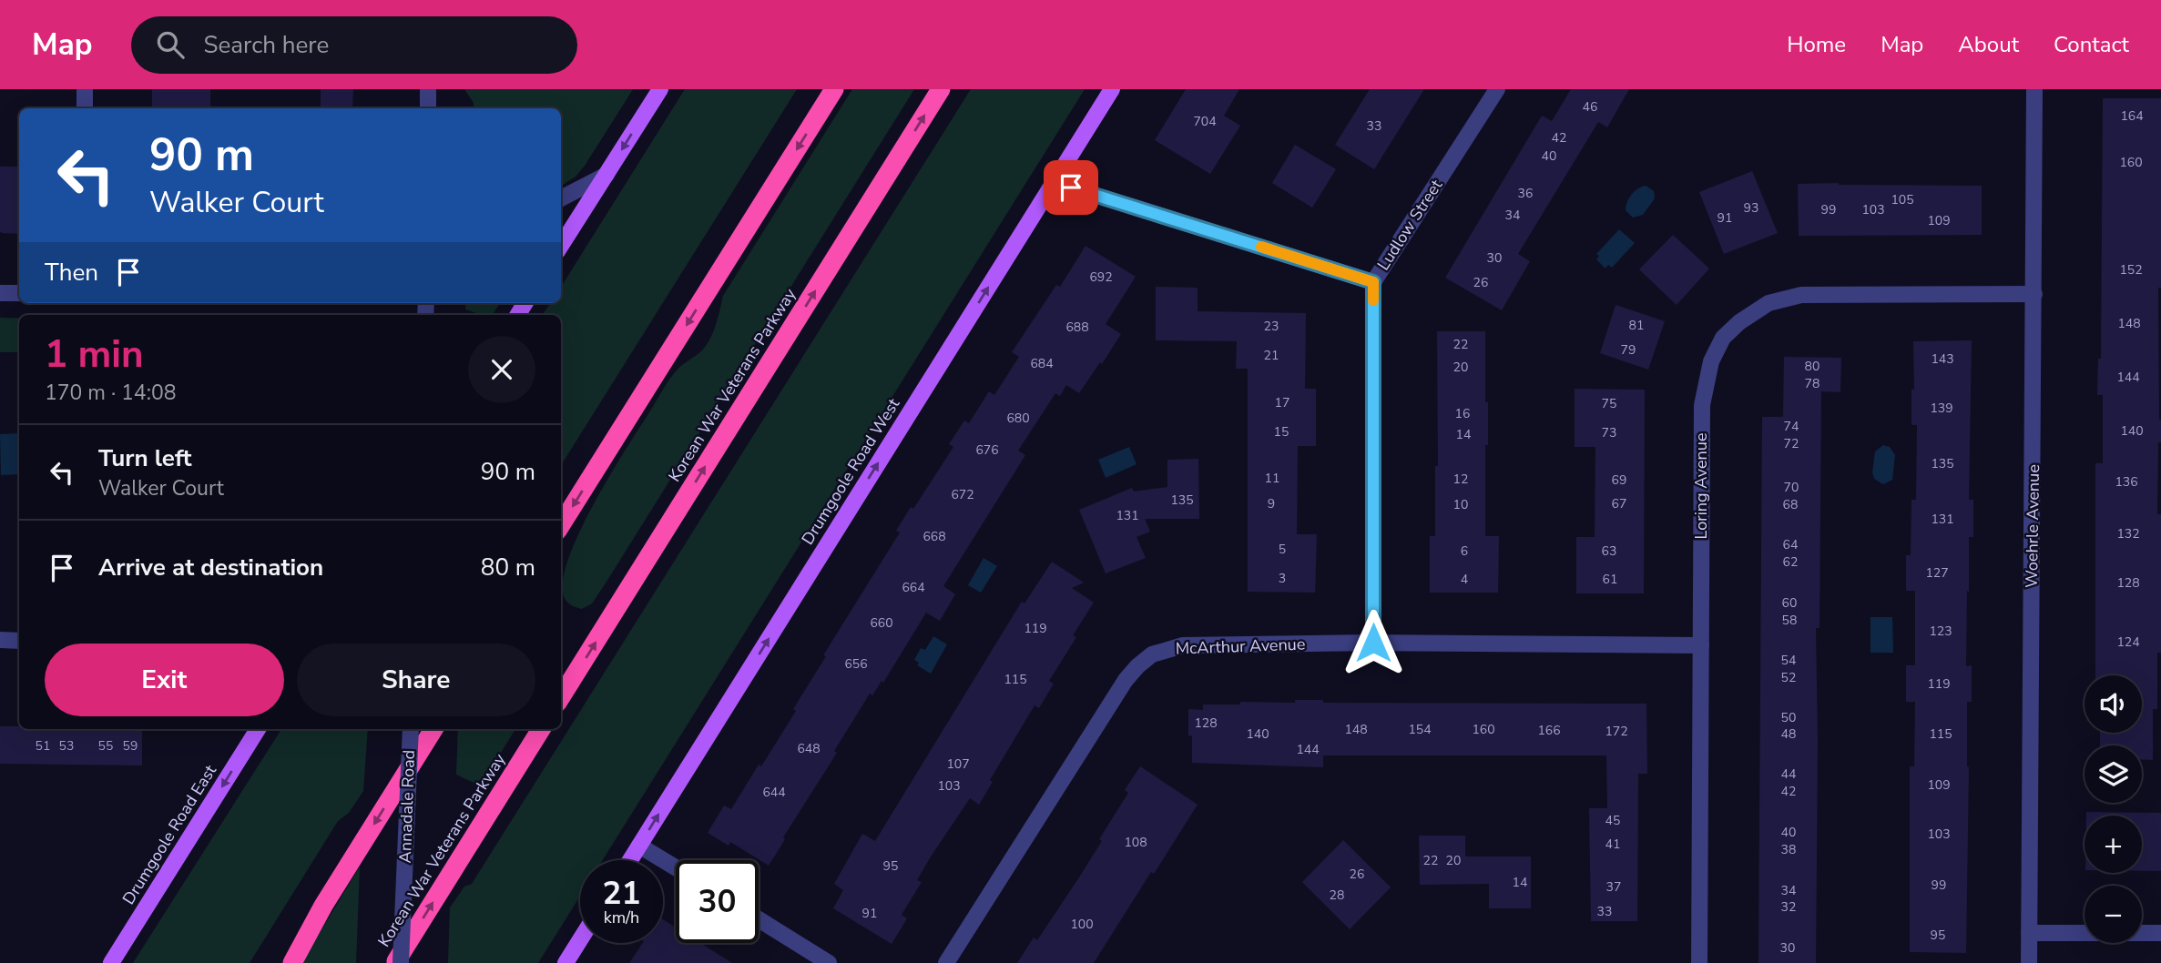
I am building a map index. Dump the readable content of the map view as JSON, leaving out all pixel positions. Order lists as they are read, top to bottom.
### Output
{
  "streets": {
    "highway": ["Korean War Veterans Parkway"],
    "main road": ["Drumgoole Road West", "Drumgoole Road East"],
    "street": [
      "Ludlow Street",
      "Loring Avenue",
      "Woehrle Avenue",
      "McArthur Avenue",
      "Annadale Road"
    ]
  },
  "crossings": [
    ["Ludlow Street", "McArthur Avenue"],
    ["Loring Avenue", "Woehrle Avenue"],
    ["Loring Avenue", "McArthur Avenue"]
  ],
  "one_way": ["Drumgoole Road West", "Drumgoole Road East"],
  "house_numbers": [
    "46",
    "164",
    "704",
    "33",
    "42",
    "40",
    "160",
    "36",
    "105",
    "93",
    "99",
    "103",
    "34",
    "91",
    "109",
    "30",
    "152",
    "692",
    "26",
    "148",
    "81",
    "23",
    "688",
    "22",
    "79",
    "21",
    "143",
    "684",
    "80",
    "20",
    "144",
    "78",
    "17",
    "75",
    "139",
    "16",
    "680",
    "74",
    "140",
    "15",
    "73",
    "14",
    "72",
    "676",
    "135",
    "11",
    "12",
    "69",
    "136",
    "70",
    "672",
    "135",
    "9",
    "67",
    "10",
    "68",
    "131",
    "131",
    "132",
    "668",
    "64",
    "5",
    "6",
    "63",
    "62",
    "127",
    "3",
    "4",
    "61",
    "128",
    "664",
    "60",
    "58",
    "660",
    "119",
    "123",
    "124",
    "54",
    "656",
    "52",
    "115",
    "119",
    "50",
    "128",
    "148",
    "154",
    "160",
    "166",
    "172",
    "140",
    "48",
    "115",
    "51",
    "53",
    "55",
    "59",
    "648",
    "144",
    "107",
    "44",
    "109",
    "103",
    "42",
    "644",
    "45",
    "40",
    "103",
    "108",
    "41",
    "38",
    "22",
    "20",
    "95",
    "26",
    "14",
    "99",
    "37",
    "34",
    "28",
    "32",
    "33",
    "91",
    "100",
    "95",
    "30"
  ],
  "page": {
    "header": "Map",
    "search": "Search here",
    "nav": [
      "Home",
      "Map",
      "About",
      "Contact"
    ],
    "turn": ["90 m", "Walker Court"],
    "then": "Then",
    "heading": ["1 min", "170 m · 14:08"],
    "list": [
      {
        "name": "Turn left",
        "note": "Walker Court",
        "value": "90 m"
      },
      {
        "name": "Arrive at destination",
        "value": "80 m"
      }
    ],
    "buttons": ["Exit", "Share"],
    "map_buttons": ["+", "−"],
    "speed": "21 km/h",
    "limit": "30"
  }
}
